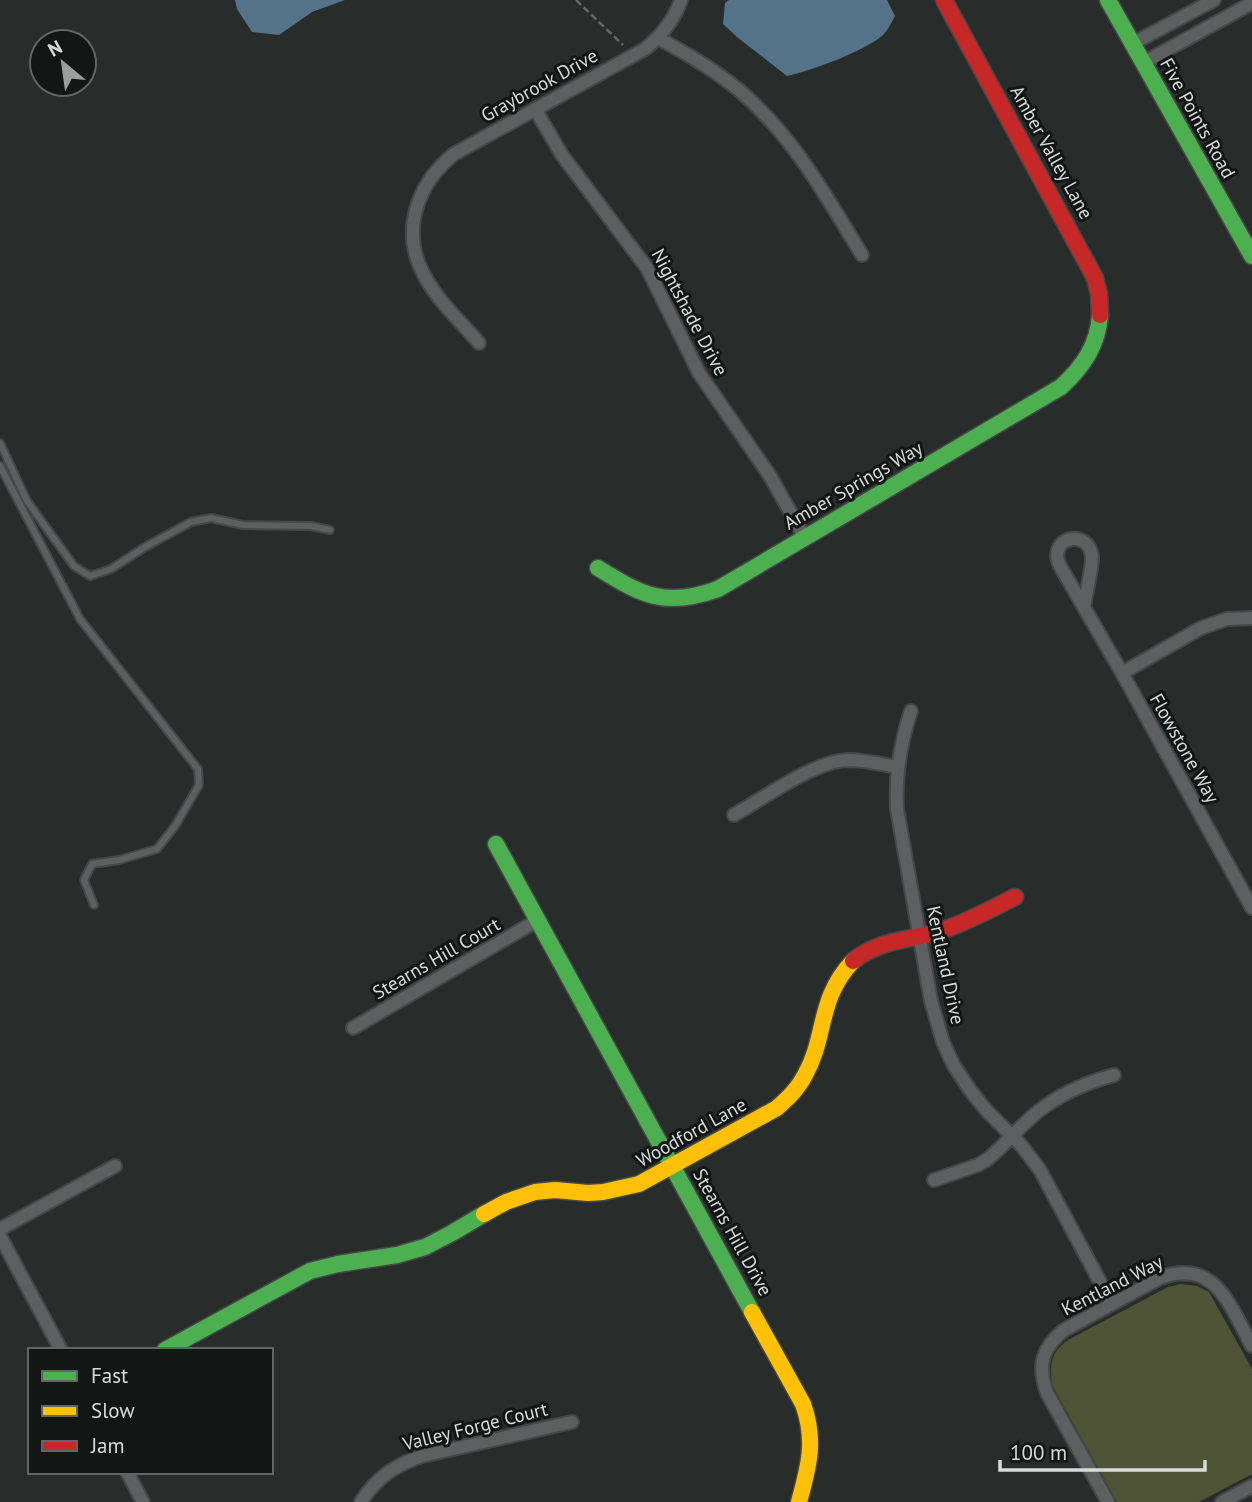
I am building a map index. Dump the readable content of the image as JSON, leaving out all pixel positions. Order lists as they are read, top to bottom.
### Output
{
  "streets": {
    "street": [
      "Graybrook Drive",
      "Five Points Road",
      "Amber Valley Lane",
      "Nightshade Drive",
      "Amber Springs Way",
      "Flowstone Way",
      "Stearns Hill Court",
      "Kentland Drive",
      "Woodford Lane",
      "Stearns Hill Drive",
      "Kentland Way",
      "Valley Forge Court"
    ]
  },
  "crossings": [
    ["Graybrook Drive", "Nightshade Drive"],
    ["Amber Valley Lane", "Amber Springs Way"],
    ["Nightshade Drive", "Amber Springs Way"],
    ["Stearns Hill Court", "Stearns Hill Drive"],
    ["Kentland Drive", "Woodford Lane"],
    ["Kentland Drive", "Kentland Way"],
    ["Woodford Lane", "Stearns Hill Drive"]
  ],
  "legend": ["Fast", "Slow", "Jam"],
  "scale_bar": "100 m",
  "north": "top left"
}
